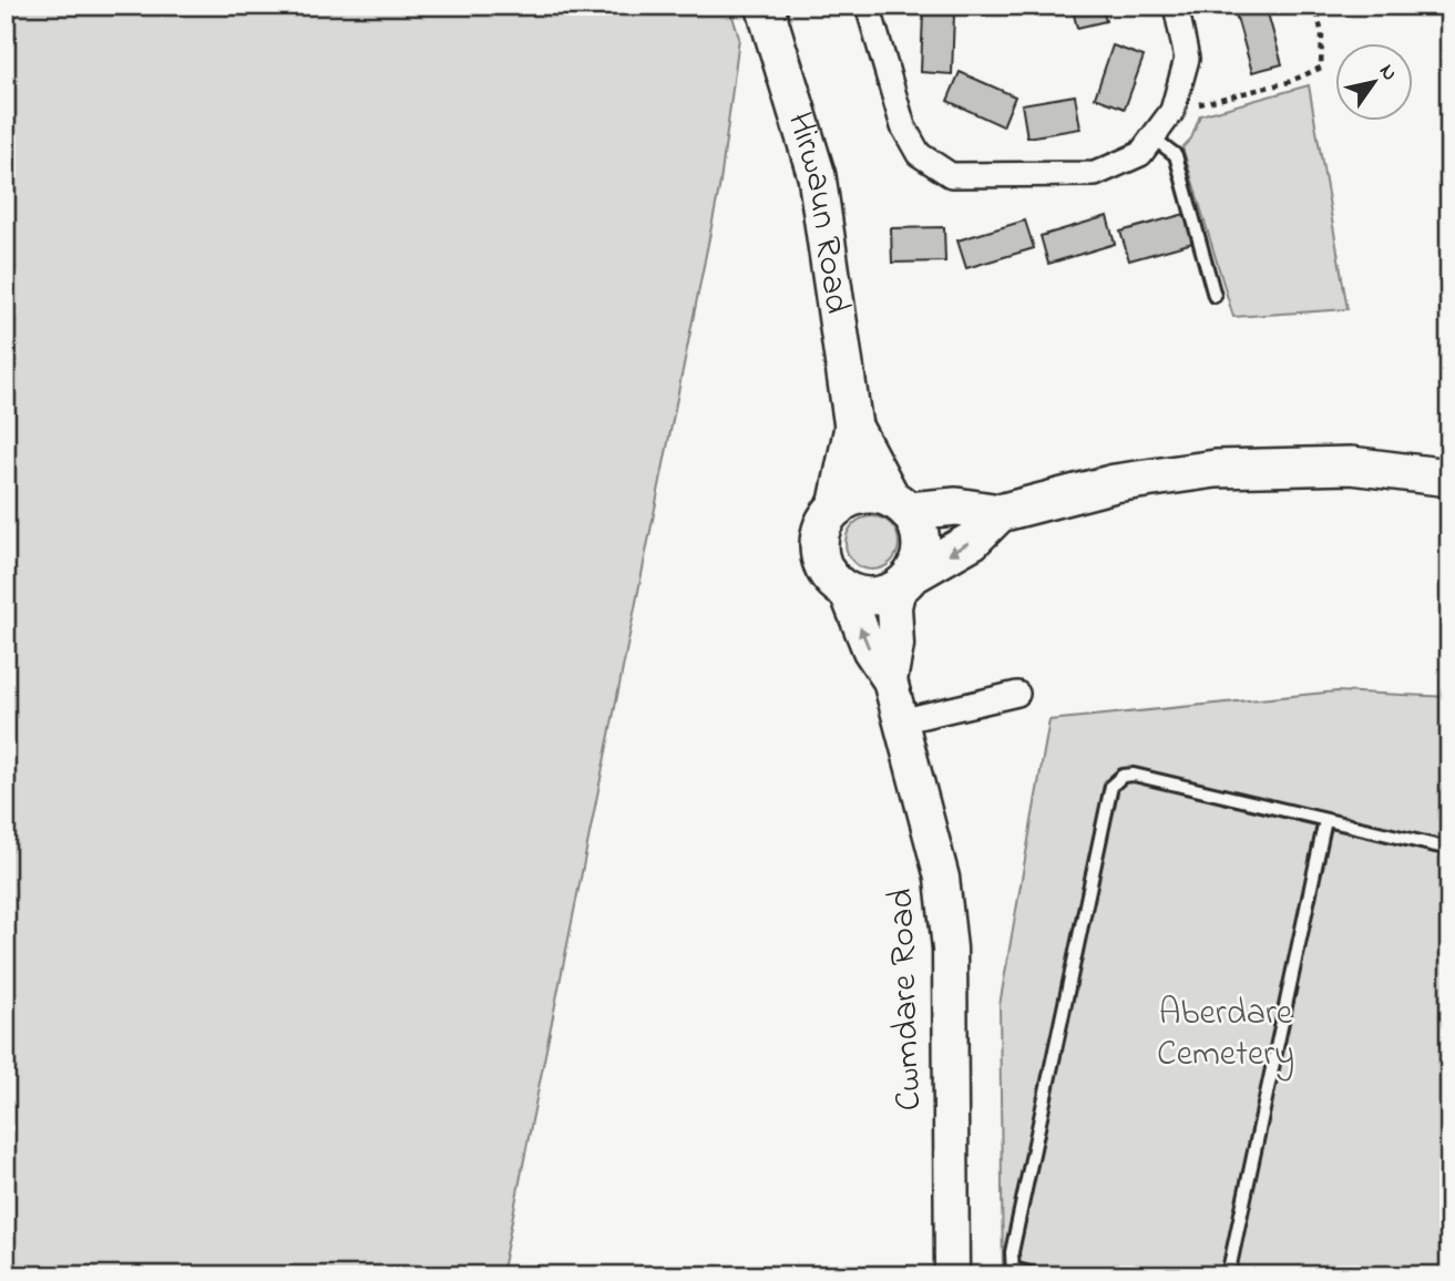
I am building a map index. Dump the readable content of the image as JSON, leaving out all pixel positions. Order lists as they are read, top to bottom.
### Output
{
  "streets": {
    "main road": ["Hirwaun Road", "Cwmdare Road"]
  },
  "crossings": [
    ["Hirwaun Road", "Cwmdare Road"]
  ],
  "parks": ["Aberdare Cemetery"],
  "north": "top right"
}
